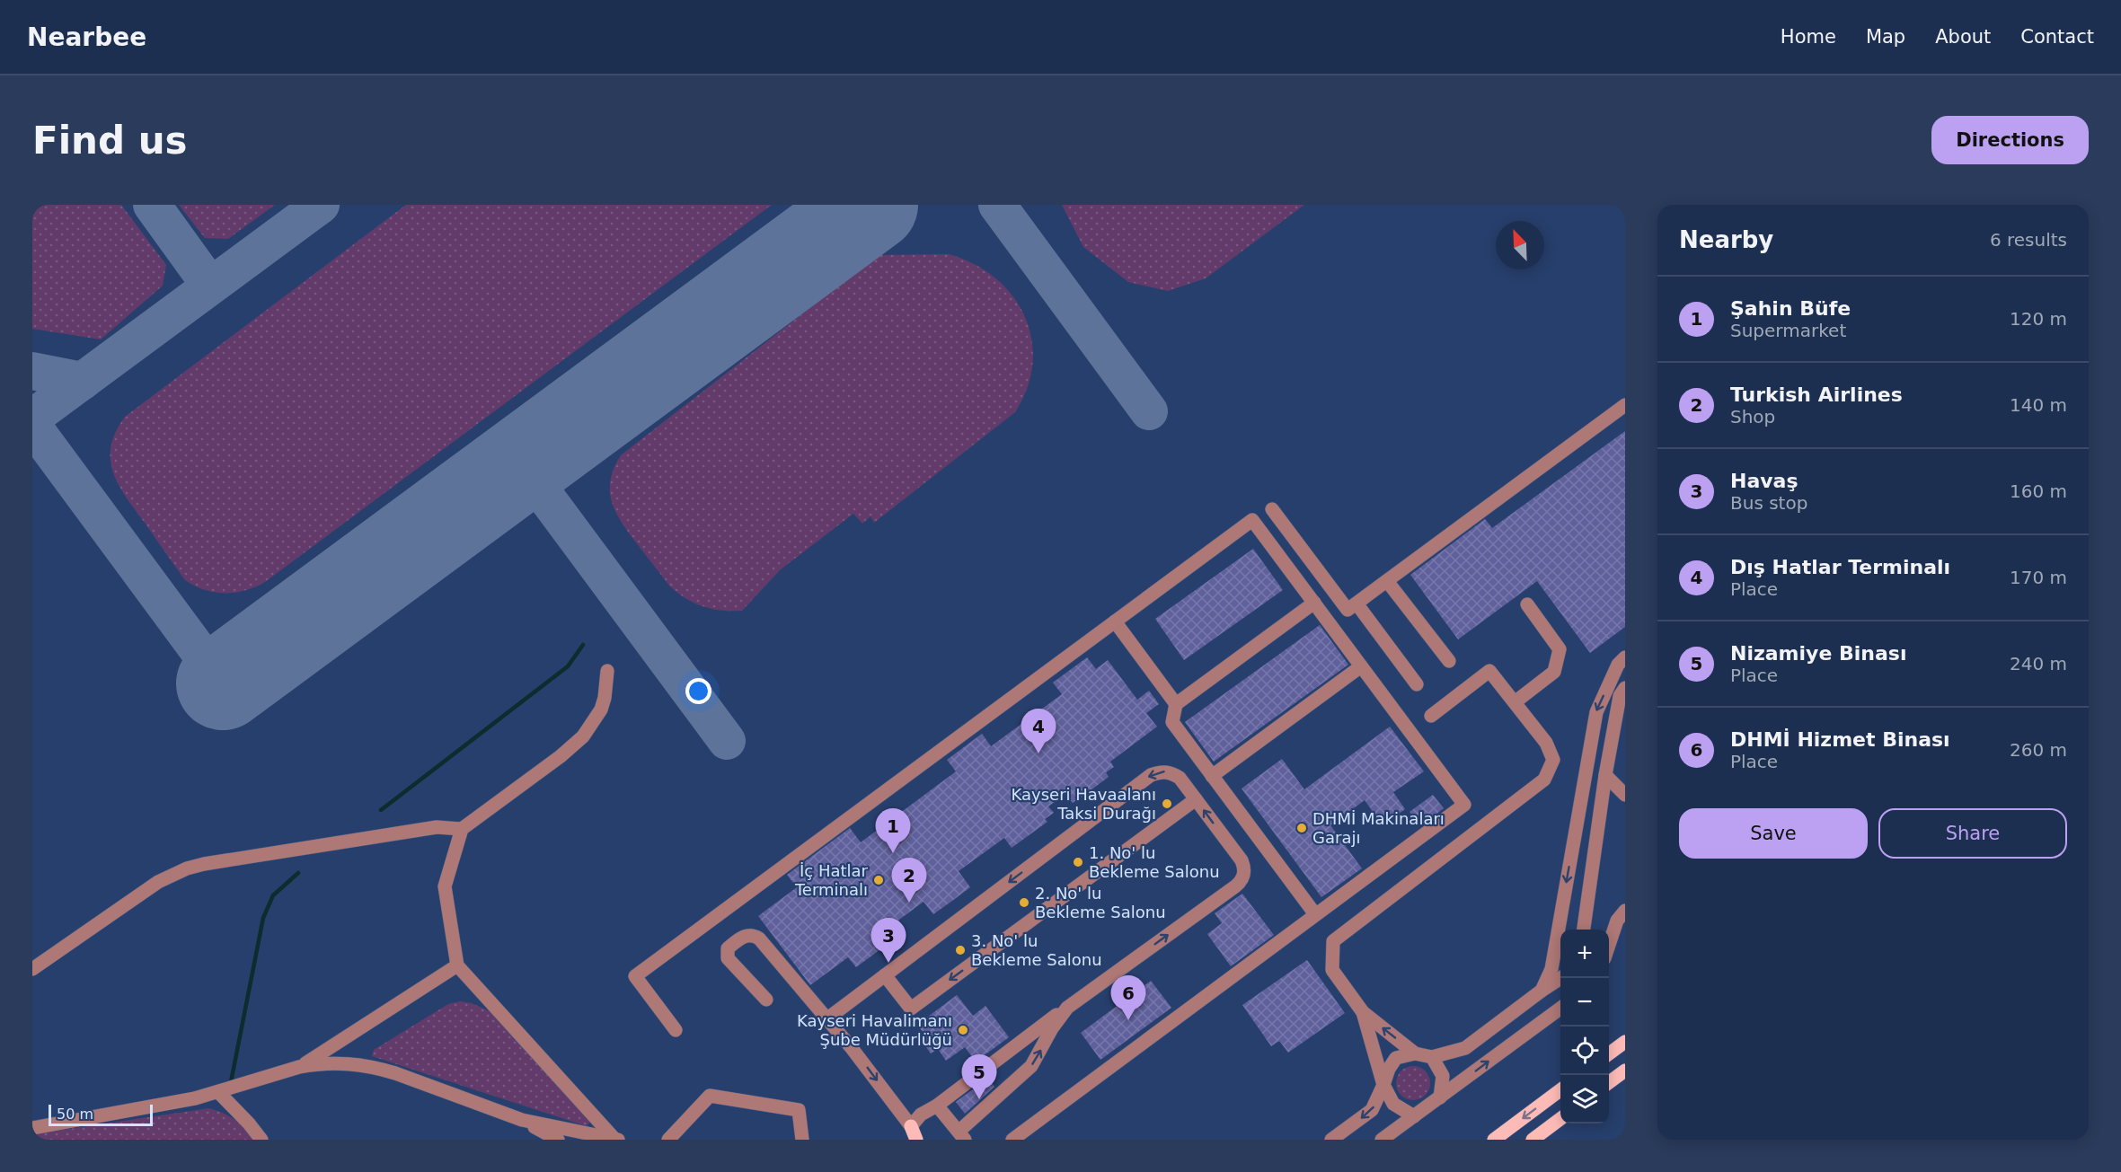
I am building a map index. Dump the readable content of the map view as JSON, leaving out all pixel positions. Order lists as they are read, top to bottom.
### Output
{
  "places": [
    "Kayseri Havaalanı Taksi Durağı",
    "DHMİ Makinaları Garajı",
    "1. No' lu Bekleme Salonu",
    "İç Hatlar Terminalı",
    "2. No' lu Bekleme Salonu",
    "3. No' lu Bekleme Salonu",
    "Kayseri Havalimanı Şube Müdürlüğü"
  ],
  "scale_bar": "50 m",
  "north": "top left",
  "page": {
    "header": "Nearbee",
    "nav": [
      "Home",
      "Map",
      "About",
      "Contact"
    ],
    "buttons": [
      "Directions",
      ["Save", "Share"]
    ],
    "title": "Find us",
    "heading": ["Nearby", "6 results"],
    "list": [
      {
        "mark": "1",
        "name": "Şahin Büfe",
        "note": "Supermarket",
        "value": "120 m"
      },
      {
        "mark": "2",
        "name": "Turkish Airlines",
        "note": "Shop",
        "value": "140 m"
      },
      {
        "mark": "3",
        "name": "Havaş",
        "note": "Bus stop",
        "value": "160 m"
      },
      {
        "mark": "4",
        "name": "Dış Hatlar Terminalı",
        "note": "Place",
        "value": "170 m"
      },
      {
        "mark": "5",
        "name": "Nizamiye Binası",
        "note": "Place",
        "value": "240 m"
      },
      {
        "mark": "6",
        "name": "DHMİ Hizmet Binası",
        "note": "Place",
        "value": "260 m"
      }
    ],
    "pins": [
      "4",
      "1",
      "2",
      "3",
      "6",
      "5"
    ],
    "map_buttons": ["+", "−"],
    "scale": "50 m"
  }
}
